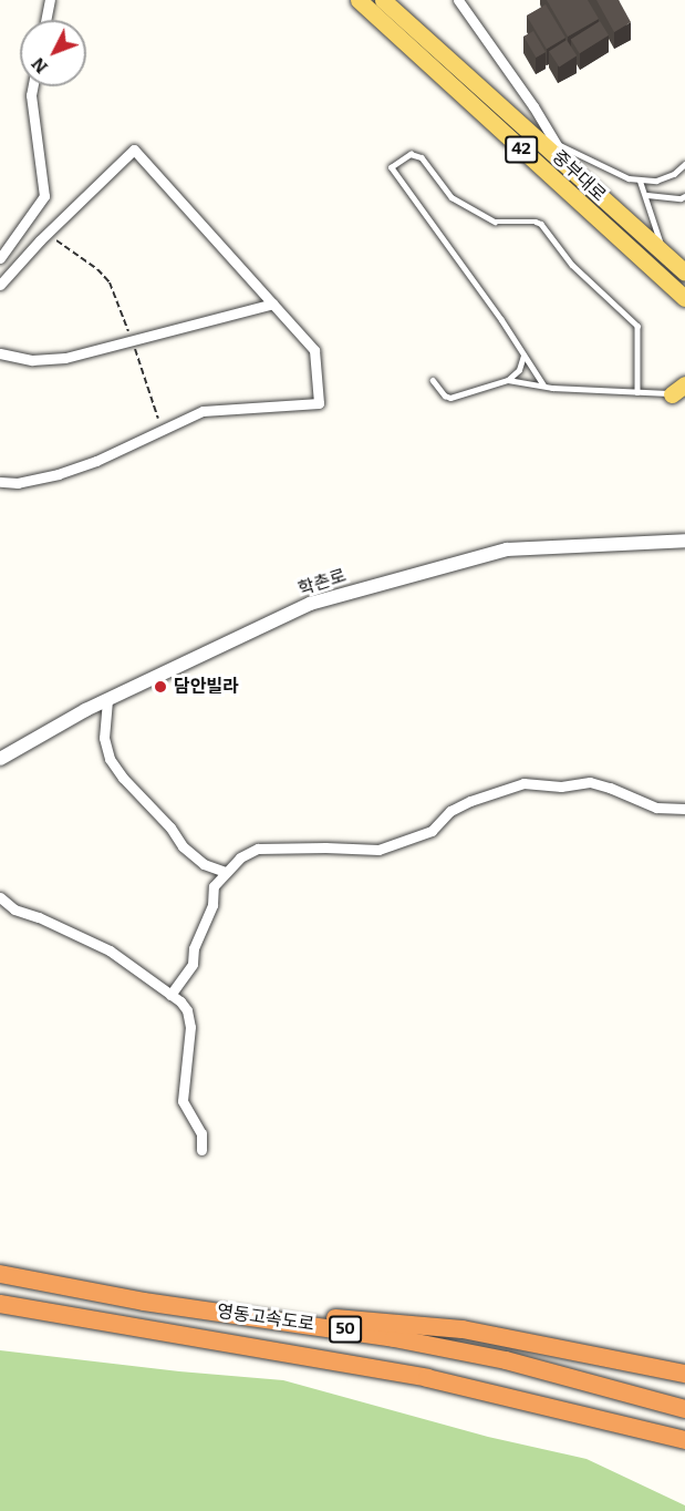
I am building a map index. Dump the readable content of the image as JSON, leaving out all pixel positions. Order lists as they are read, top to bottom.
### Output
{
  "streets": {
    "highway": ["영동고속도로", "50"],
    "main road": ["42", "중부대로"],
    "street": ["학촌로"]
  },
  "places": ["담안빌라"],
  "north": "bottom left"
}
